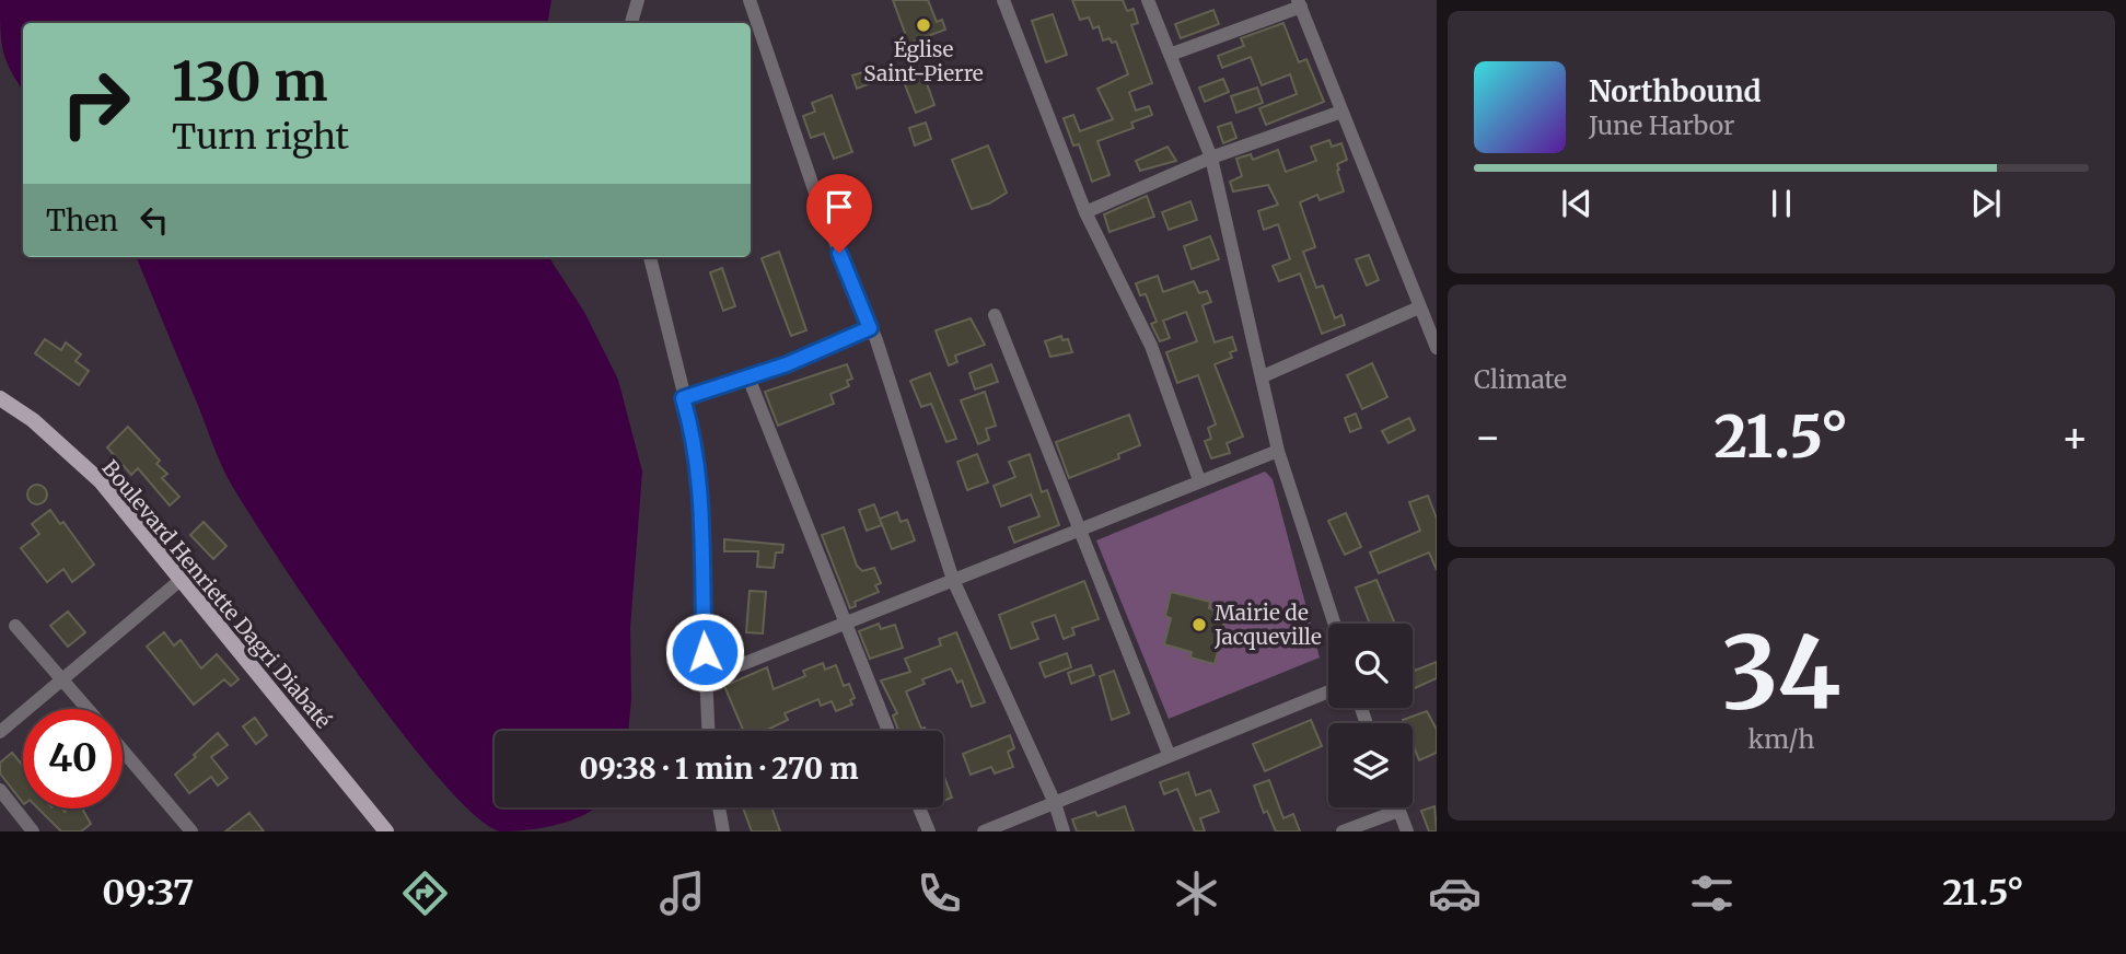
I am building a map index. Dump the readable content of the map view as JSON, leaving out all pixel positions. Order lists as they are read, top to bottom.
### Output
{
  "streets": {
    "main road": ["Boulevard Henriette Dagri Diabaté"]
  },
  "places": ["Église Saint-Pierre", "Mairie de Jacqueville"],
  "page": {
    "turn": ["130 m", "Turn right"],
    "song": ["Northbound", "June Harbor"],
    "then": "Then",
    "tile": [
      "Climate",
      ["34", "km/h"]
    ],
    "heat": ["−", "21.5°", "+"],
    "limit": "40",
    "trip": "09:38 · 1 min · 270 m",
    "tabs": ["09:37", "21.5°"]
  }
}
